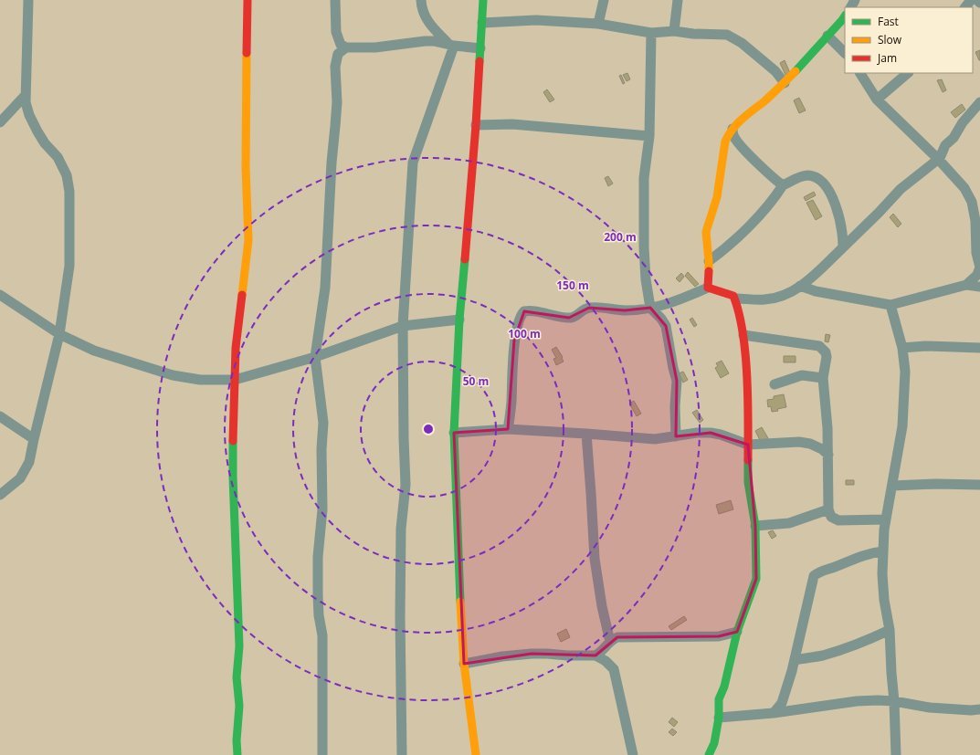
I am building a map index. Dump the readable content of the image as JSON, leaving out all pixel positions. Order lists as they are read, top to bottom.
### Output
{
  "legend": ["Fast", "Slow", "Jam"],
  "rings": [
    "200 m",
    "150 m",
    "100 m",
    "50 m"
  ]
}
